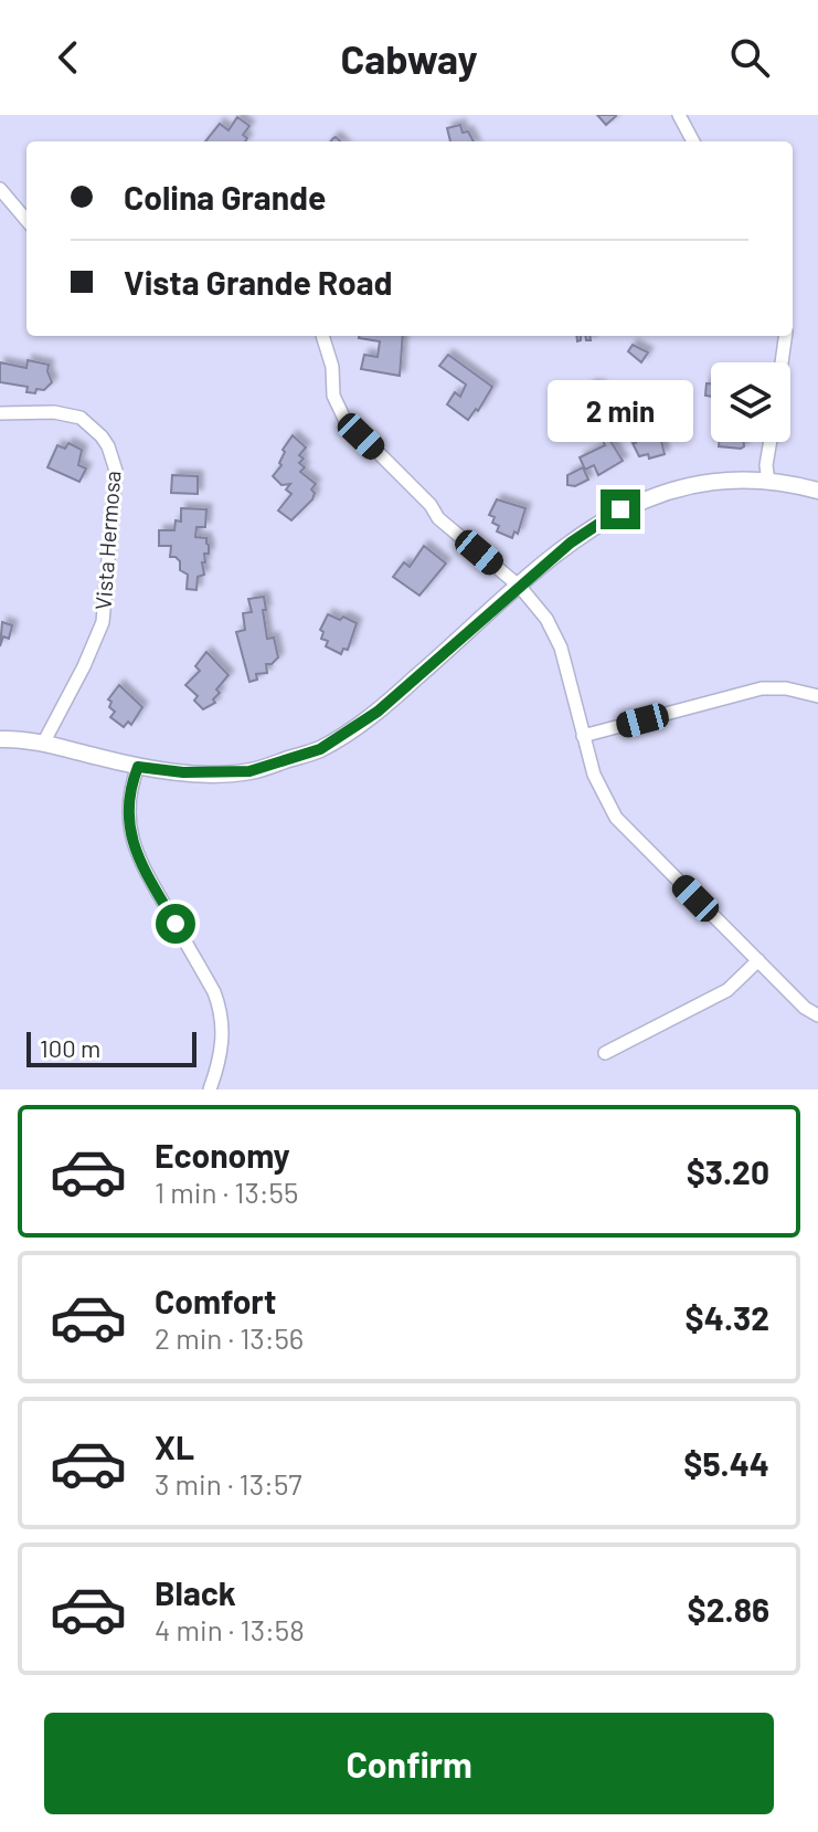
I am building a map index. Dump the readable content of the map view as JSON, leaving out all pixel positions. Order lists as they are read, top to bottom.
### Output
{
  "streets": {
    "street": ["Vista Hermosa"]
  },
  "scale_bar": "100 m",
  "page": {
    "header": "Cabway",
    "banner": ["Colina Grande", "Vista Grande Road"],
    "bubble": "2 min",
    "scale": "100 m",
    "list": [
      {
        "name": "Economy",
        "note": "1 min · 13:55",
        "value": "$3.20"
      },
      {
        "name": "Comfort",
        "note": "2 min · 13:56",
        "value": "$4.32"
      },
      {
        "name": "XL",
        "note": "3 min · 13:57",
        "value": "$5.44"
      },
      {
        "name": "Black",
        "note": "4 min · 13:58",
        "value": "$2.86"
      }
    ],
    "buttons": "Confirm"
  }
}
